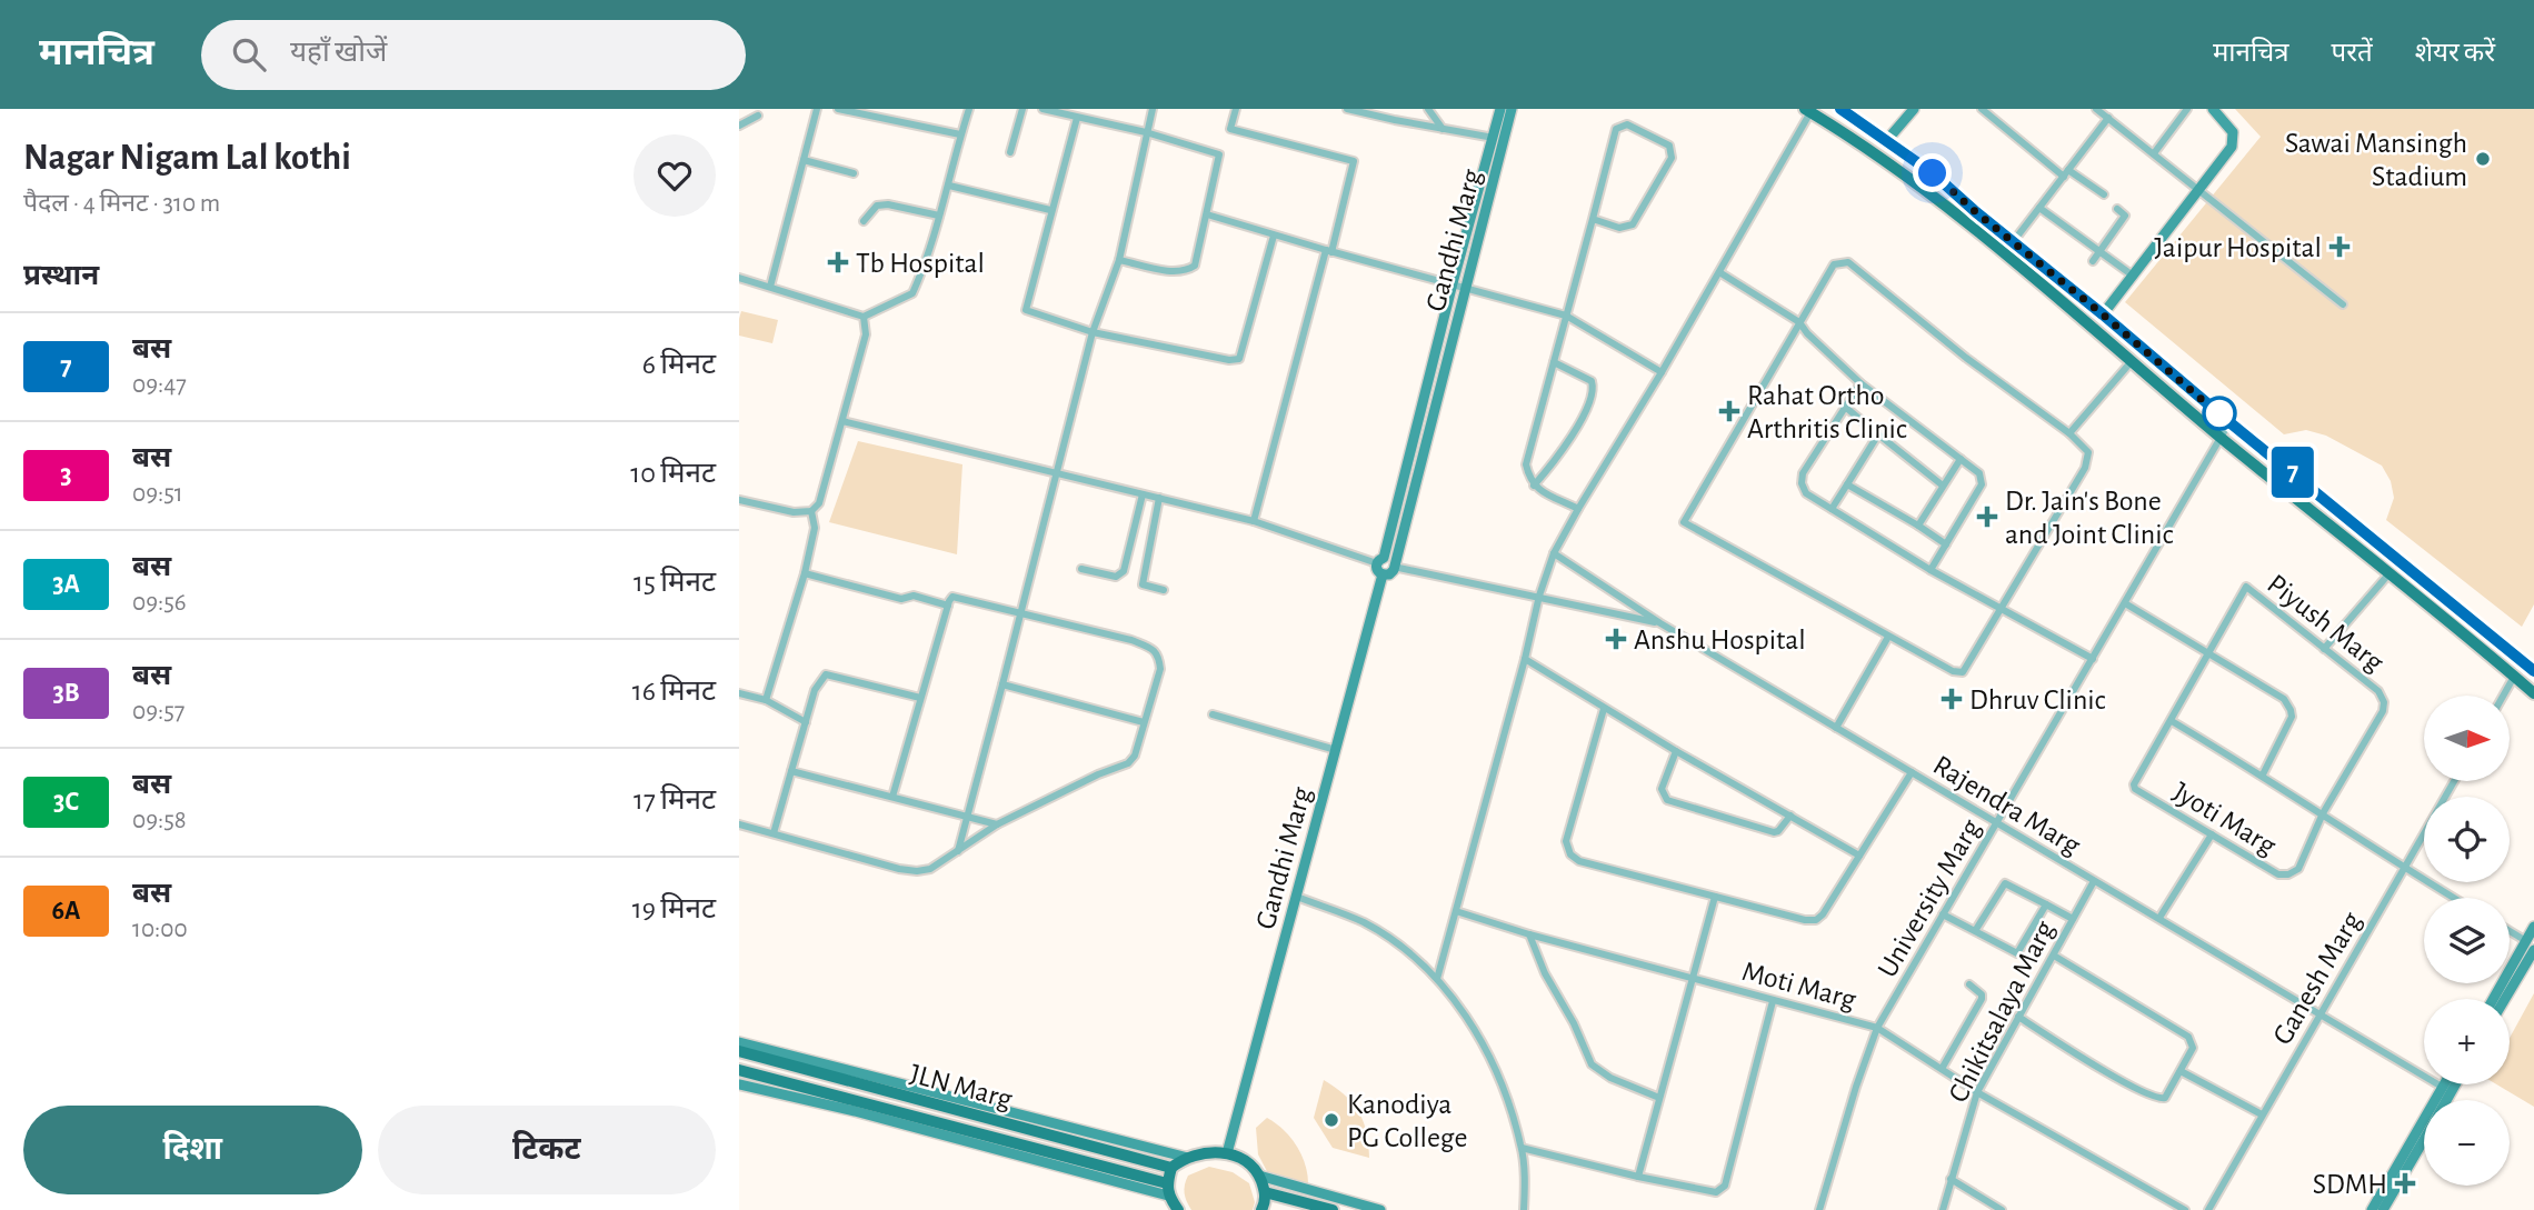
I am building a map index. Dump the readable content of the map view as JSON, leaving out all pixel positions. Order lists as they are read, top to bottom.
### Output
{
  "streets": {
    "main road": ["Gandhi Marg", "JLN Marg"],
    "street": [
      "Piyush Marg",
      "Rajendra Marg",
      "Jyoti Marg",
      "University Marg",
      "Ganesh Marg",
      "Moti Marg",
      "Chikitsalaya Marg"
    ]
  },
  "crossings": [
    ["Piyush Marg", "Jyoti Marg"],
    ["Rajendra Marg", "University Marg"],
    ["Rajendra Marg", "Ganesh Marg"],
    ["Rajendra Marg", "Chikitsalaya Marg"],
    ["University Marg", "Moti Marg"],
    ["Moti Marg", "Chikitsalaya Marg"]
  ],
  "places": {
    "other": ["Sawai Mansingh Stadium", "Kanodiya PG College"],
    "health": [
      "Jaipur Hospital",
      "Tb Hospital",
      "Rahat Ortho Arthritis Clinic",
      "Dr. Jain's Bone and Joint Clinic",
      "Anshu Hospital",
      "Dhruv Clinic",
      "SDMH"
    ]
  },
  "lines": ["bus line 7"],
  "north": "right",
  "page": {
    "header": "मानचित्र",
    "search": "यहाँ खोजें",
    "nav": ["मानचित्र", "परतें", "शेयर करें"],
    "heading": [
      ["Nagar Nigam Lal kothi", "पैदल · 4 मिनट · 310 m"],
      "प्रस्थान"
    ],
    "on_map": "7",
    "list": [
      {
        "mark": "7",
        "name": "बस",
        "note": "09:47",
        "value": "6 मिनट"
      },
      {
        "mark": "3",
        "name": "बस",
        "note": "09:51",
        "value": "10 मिनट"
      },
      {
        "mark": "3A",
        "name": "बस",
        "note": "09:56",
        "value": "15 मिनट"
      },
      {
        "mark": "3B",
        "name": "बस",
        "note": "09:57",
        "value": "16 मिनट"
      },
      {
        "mark": "3C",
        "name": "बस",
        "note": "09:58",
        "value": "17 मिनट"
      },
      {
        "mark": "6A",
        "name": "बस",
        "note": "10:00",
        "value": "19 मिनट"
      }
    ],
    "map_buttons": ["+", "−"],
    "buttons": ["दिशा", "टिकट"]
  }
}
